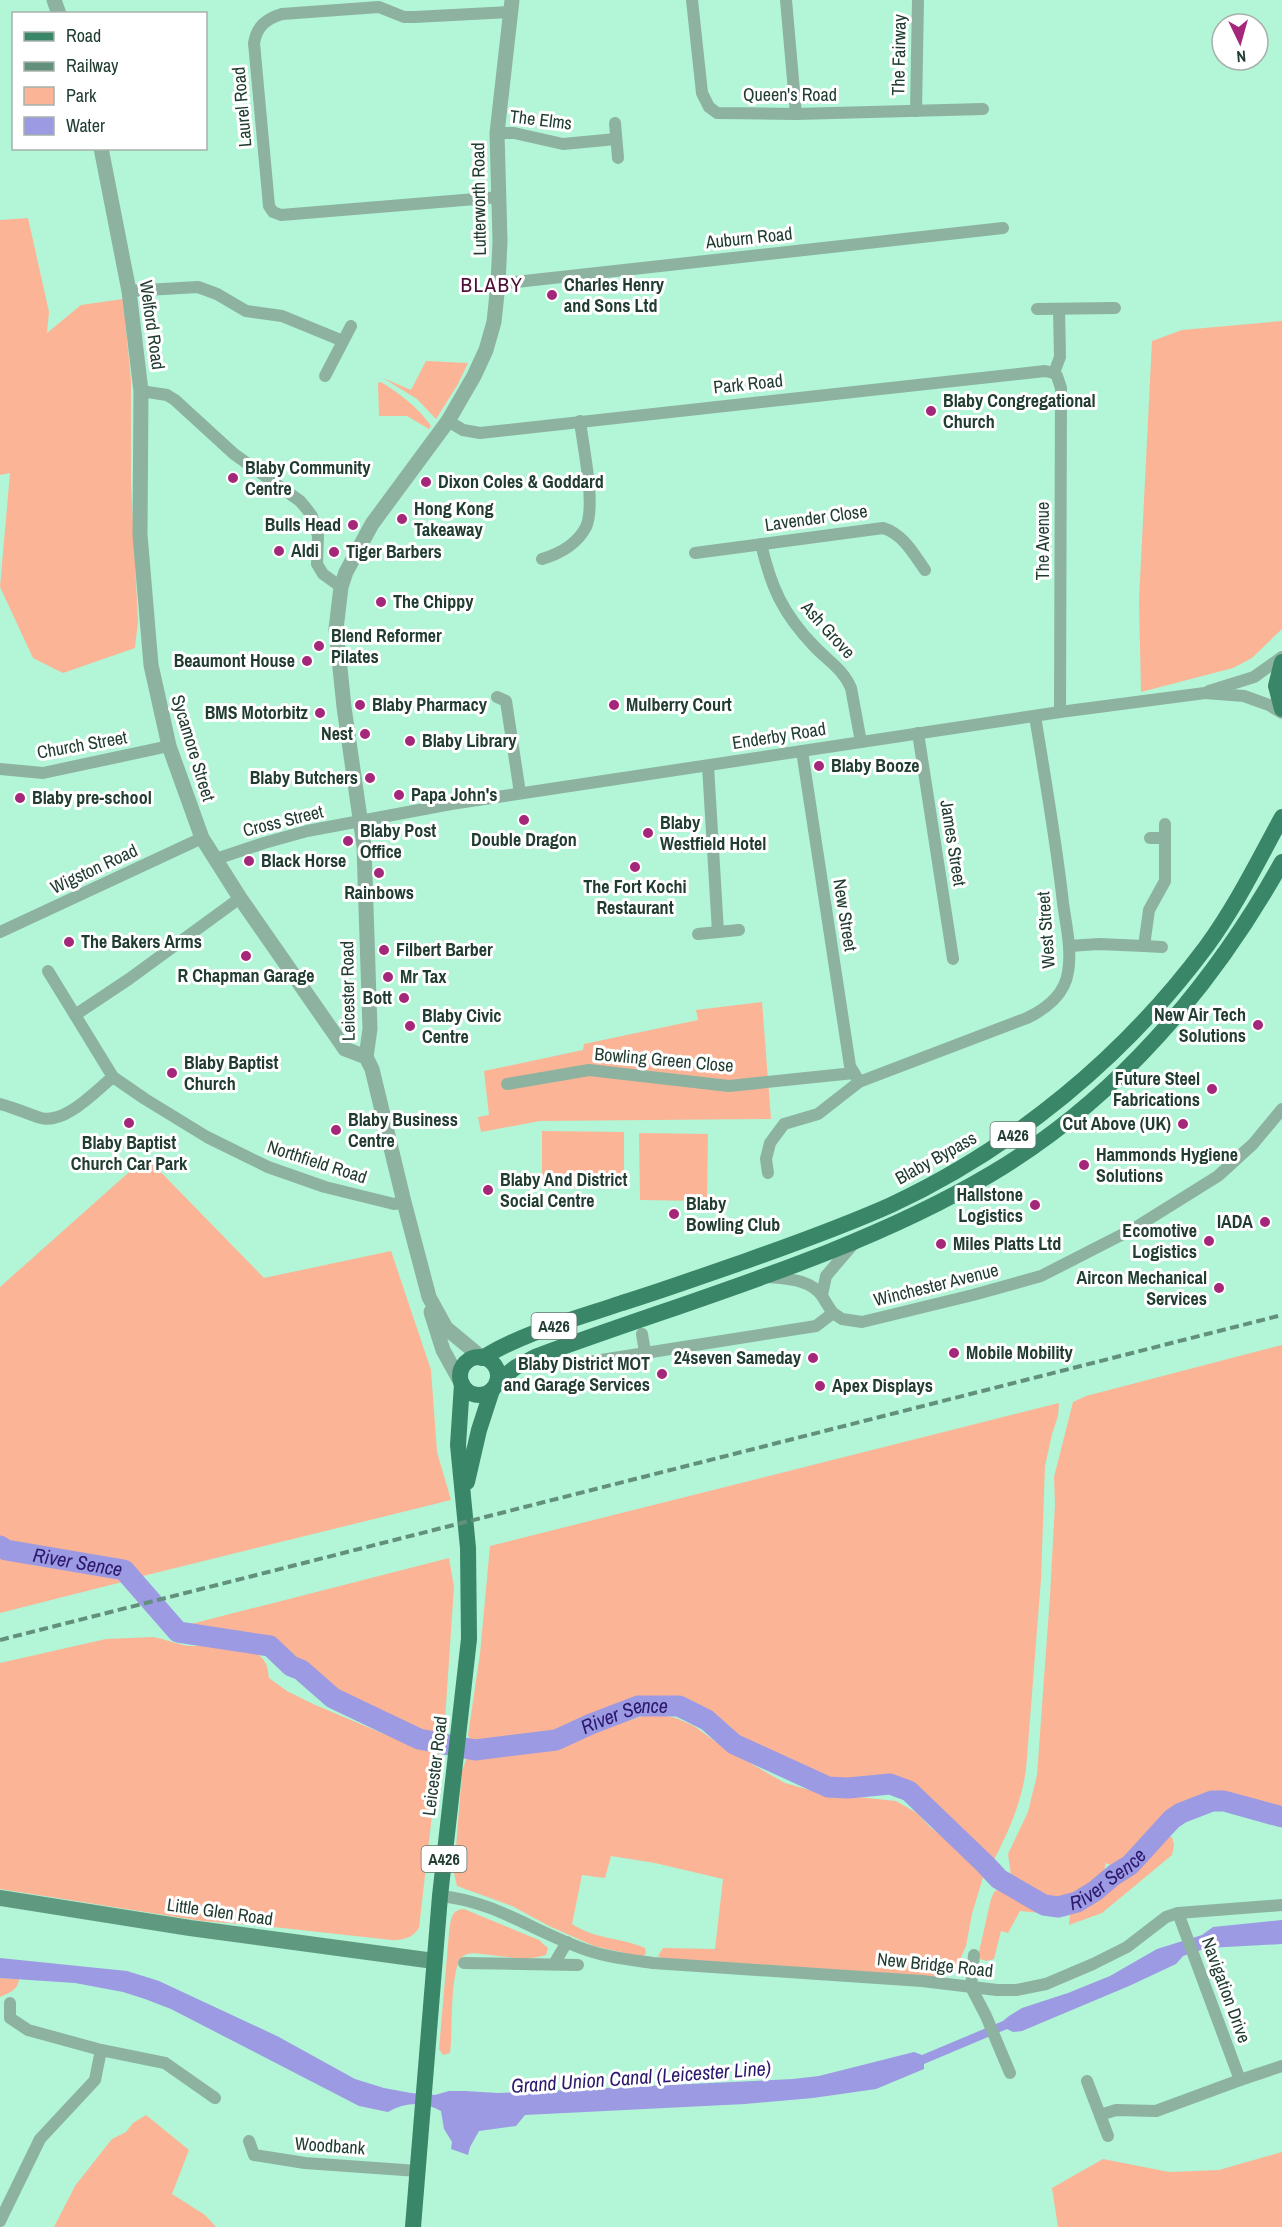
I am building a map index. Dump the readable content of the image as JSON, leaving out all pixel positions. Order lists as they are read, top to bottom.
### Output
{
  "streets": {
    "main road": [
      "Leicester Road",
      "A426",
      "Blaby Bypass",
      "Little Glen Road"
    ],
    "street": [
      "The Fairway",
      "Queen's Road",
      "Laurel Road",
      "The Elms",
      "Lutterworth Road",
      "Auburn Road",
      "Welford Road",
      "Park Road",
      "Lavender Close",
      "The Avenue",
      "Ash Grove",
      "Enderby Road",
      "Church Street",
      "Sycamore Street",
      "Cross Street",
      "James Street",
      "Wigston Road",
      "New Street",
      "West Street",
      "Bowling Green Close",
      "Northfield Road",
      "Winchester Avenue",
      "New Bridge Road",
      "Navigation Drive",
      "Woodbank"
    ]
  },
  "crossings": [
    ["The Fairway", "Queen's Road"],
    ["Laurel Road", "Lutterworth Road"],
    ["The Elms", "Lutterworth Road"],
    ["Lutterworth Road", "Auburn Road"],
    ["Lutterworth Road", "Welford Road"],
    ["Lutterworth Road", "Park Road"],
    ["Lutterworth Road", "Leicester Road"],
    ["Welford Road", "Sycamore Street"],
    ["Park Road", "The Avenue"],
    ["Lavender Close", "Ash Grove"],
    ["The Avenue", "Enderby Road"],
    ["Ash Grove", "Enderby Road"],
    ["Enderby Road", "Cross Street"],
    ["Enderby Road", "James Street"],
    ["Enderby Road", "New Street"],
    ["Enderby Road", "West Street"],
    ["Enderby Road", "Leicester Road"],
    ["Church Street", "Sycamore Street"],
    ["Sycamore Street", "Cross Street"],
    ["Sycamore Street", "Wigston Road"],
    ["Sycamore Street", "Leicester Road"],
    ["Cross Street", "Leicester Road"],
    ["New Street", "West Street"],
    ["New Street", "Bowling Green Close"],
    ["West Street", "Bowling Green Close"],
    ["Leicester Road", "A426"],
    ["Leicester Road", "Blaby Bypass"],
    ["Leicester Road", "Northfield Road"],
    ["Leicester Road", "Little Glen Road"],
    ["Leicester Road", "New Bridge Road"],
    ["Leicester Road", "Woodbank"],
    ["A426", "Blaby Bypass"],
    ["A426", "Woodbank"],
    ["New Bridge Road", "Navigation Drive"]
  ],
  "districts": ["BLABY"],
  "water": ["River Sence", "Grand Union Canal (Leicester Line)"],
  "places": [
    "Charles Henry and Sons Ltd",
    "Blaby Congregational Church",
    "Blaby Community Centre",
    "Dixon Coles & Goddard",
    "Hong Kong Takeaway",
    "Bulls Head",
    "Aldi",
    "Tiger Barbers",
    "The Chippy",
    "Blend Reformer Pilates",
    "Beaumont House",
    "Blaby Pharmacy",
    "Mulberry Court",
    "BMS Motorbitz",
    "Nest",
    "Blaby Library",
    "Blaby Booze",
    "Blaby Butchers",
    "Papa John's",
    "Blaby pre-school",
    "Double Dragon",
    "Blaby Westfield Hotel",
    "Blaby Post Office",
    "Black Horse",
    "The Fort Kochi Restaurant",
    "Rainbows",
    "The Bakers Arms",
    "Filbert Barber",
    "R Chapman Garage",
    "Mr Tax",
    "Bott",
    "New Air Tech Solutions",
    "Blaby Civic Centre",
    "Blaby Baptist Church",
    "Future Steel Fabrications",
    "Blaby Baptist Church Car Park",
    "Cut Above (UK)",
    "Blaby Business Centre",
    "Hammonds Hygiene Solutions",
    "Blaby And District Social Centre",
    "Hallstone Logistics",
    "Blaby Bowling Club",
    "IADA",
    "Ecomotive Logistics",
    "Miles Platts Ltd",
    "Aircon Mechanical Services",
    "Mobile Mobility",
    "24seven Sameday",
    "Blaby District MOT and Garage Services",
    "Apex Displays"
  ],
  "legend": [
    "Road",
    "Railway",
    "Park",
    "Water"
  ],
  "north": "bottom"
}
